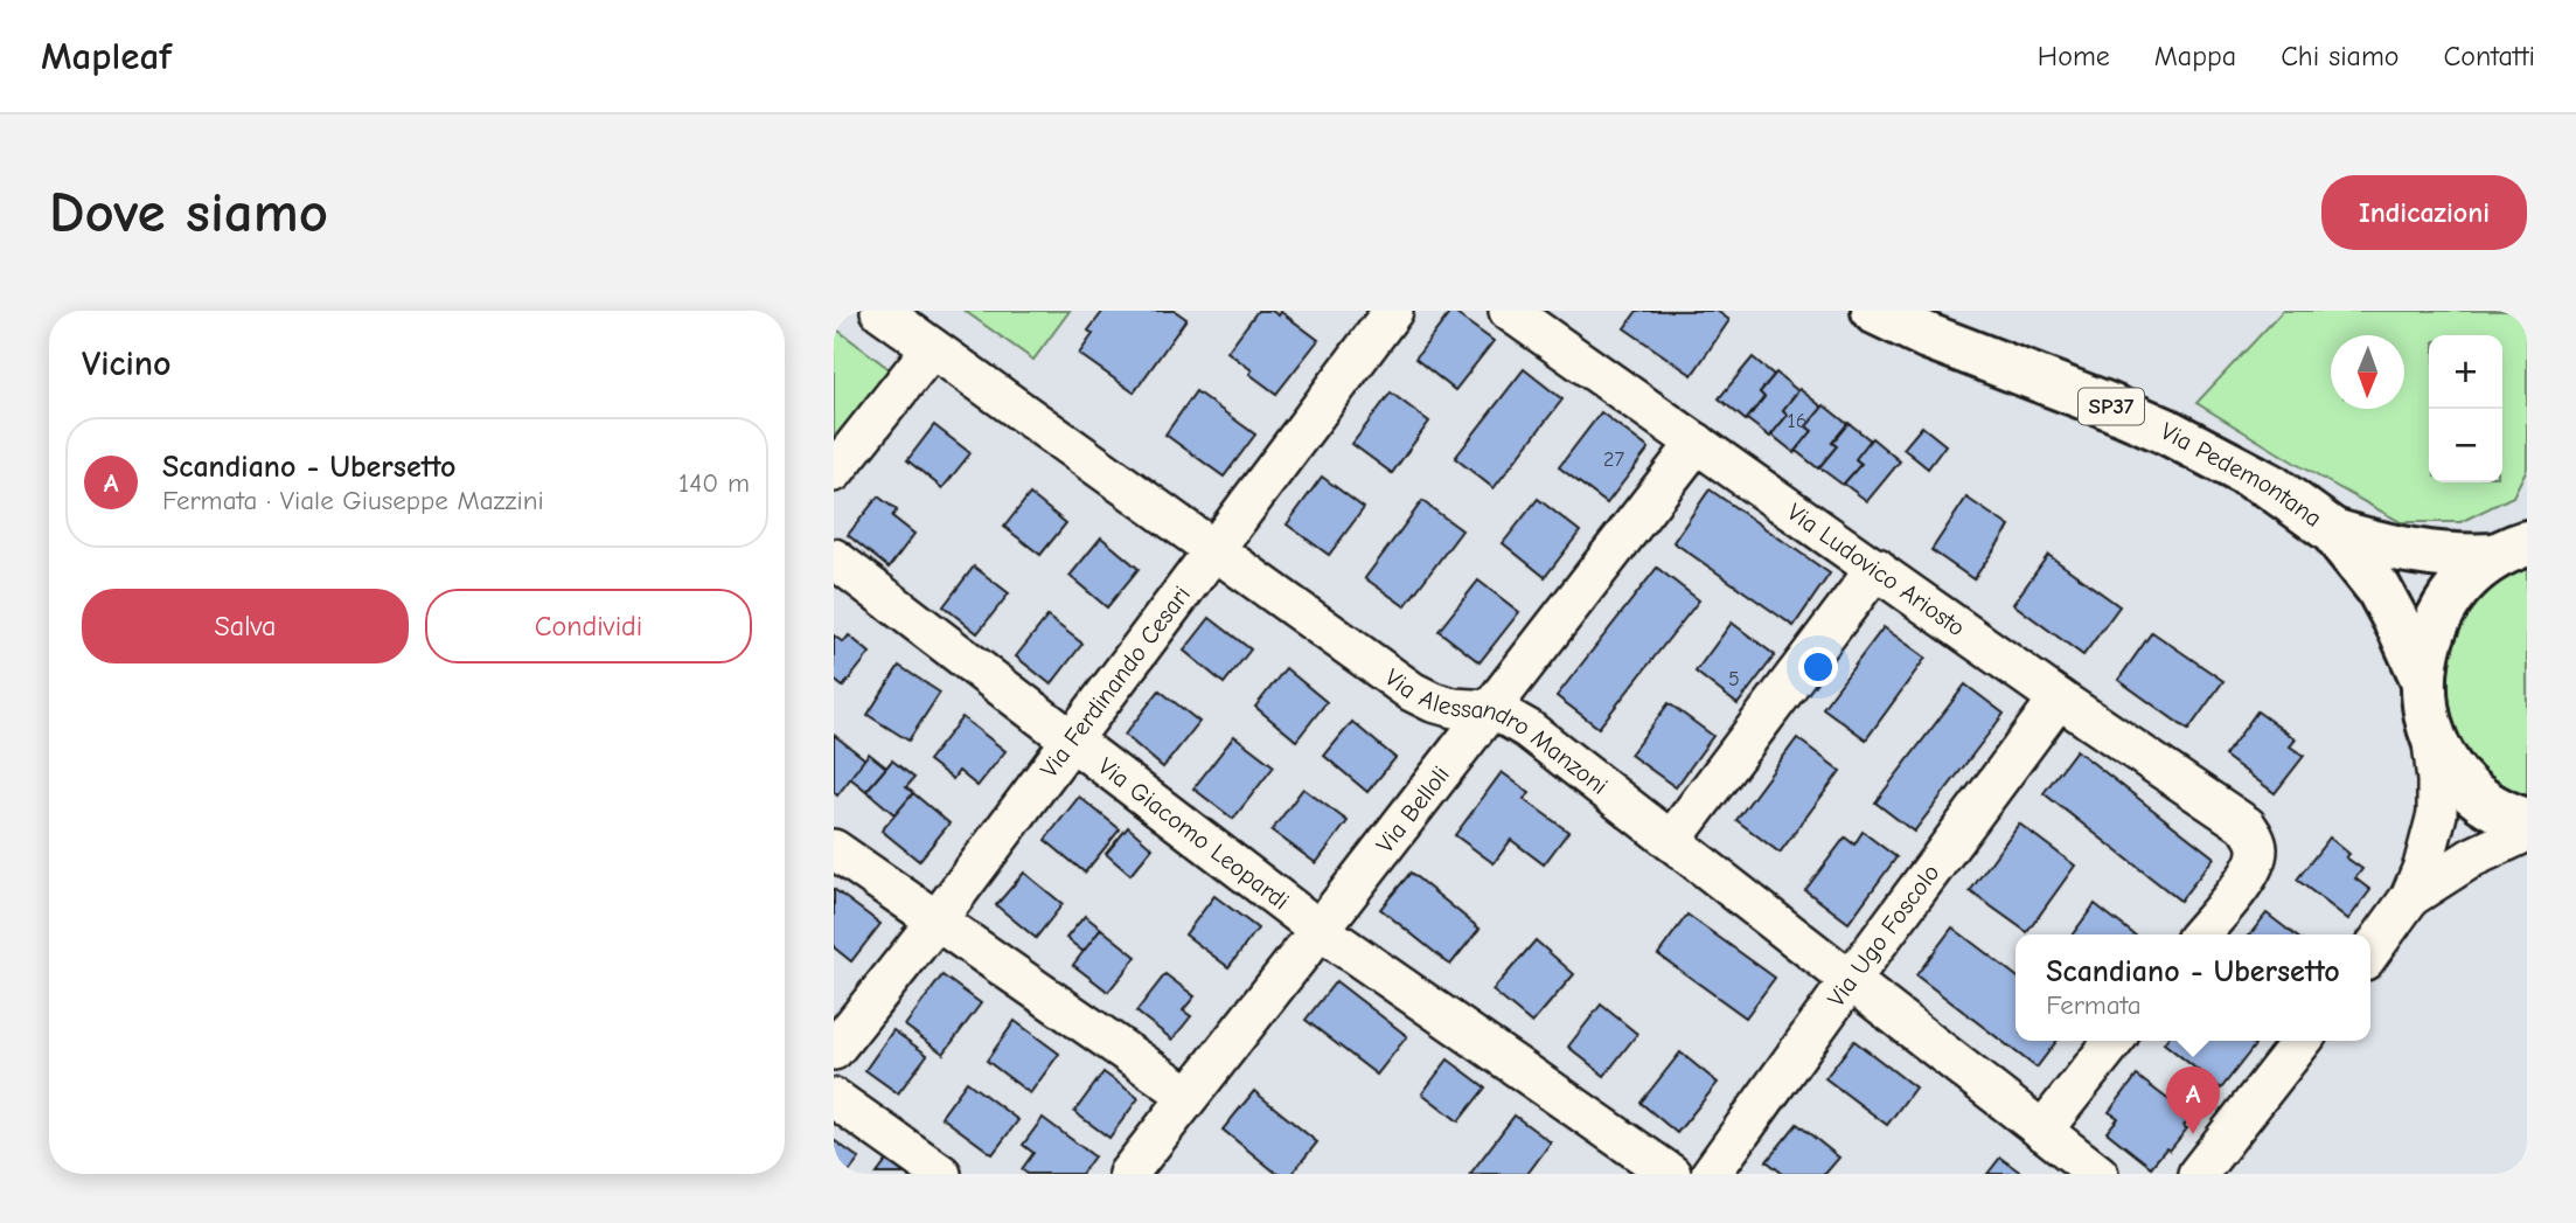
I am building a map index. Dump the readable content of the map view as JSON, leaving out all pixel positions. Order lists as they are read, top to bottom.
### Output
{
  "streets": {
    "main road": ["SP37", "Via Pedemontana"],
    "street": [
      "Via Ludovico Ariosto",
      "Via Ferdinando Cesari",
      "Via Alessandro Manzoni",
      "Via Belloli",
      "Via Giacomo Leopardi",
      "Via Ugo Foscolo"
    ]
  },
  "crossings": [
    ["Via Ludovico Ariosto", "Via Belloli"],
    ["Via Ludovico Ariosto", "Via Ugo Foscolo"],
    ["Via Ferdinando Cesari", "Via Alessandro Manzoni"],
    ["Via Ferdinando Cesari", "Via Giacomo Leopardi"],
    ["Via Alessandro Manzoni", "Via Belloli"],
    ["Via Alessandro Manzoni", "Via Ugo Foscolo"],
    ["Via Belloli", "Via Giacomo Leopardi"]
  ],
  "house_numbers": ["16", "27", "5"],
  "north": "bottom",
  "page": {
    "header": "Mapleaf",
    "nav": [
      "Home",
      "Mappa",
      "Chi siamo",
      "Contatti"
    ],
    "buttons": [
      "Indicazioni",
      ["Salva", "Condividi"]
    ],
    "title": "Dove siamo",
    "heading": "Vicino",
    "map_buttons": ["+", "−"],
    "list": [
      {
        "mark": "A",
        "name": "Scandiano - Ubersetto",
        "note": "Fermata · Viale Giuseppe Mazzini",
        "value": "140 m"
      }
    ],
    "popup": ["Scandiano - Ubersetto", "Fermata"],
    "pins": "A"
  }
}
